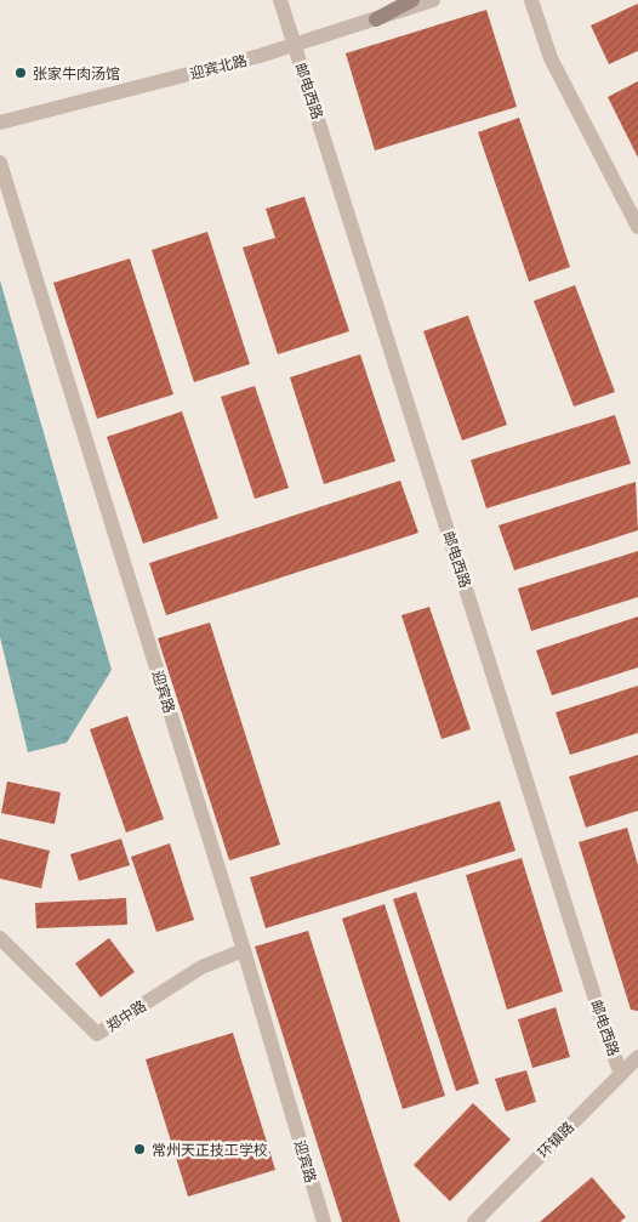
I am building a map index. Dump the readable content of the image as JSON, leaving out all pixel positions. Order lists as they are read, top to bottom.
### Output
{
  "streets": {
    "street": [
      "迎宾北路",
      "邮电西路",
      "迎宾路",
      "郑中路",
      "环镇路"
    ]
  },
  "crossings": [
    ["迎宾北路", "邮电西路"],
    ["邮电西路", "环镇路"],
    ["迎宾路", "郑中路"]
  ],
  "places": ["张家牛肉汤馆", "常州天正技工学校"]
}
